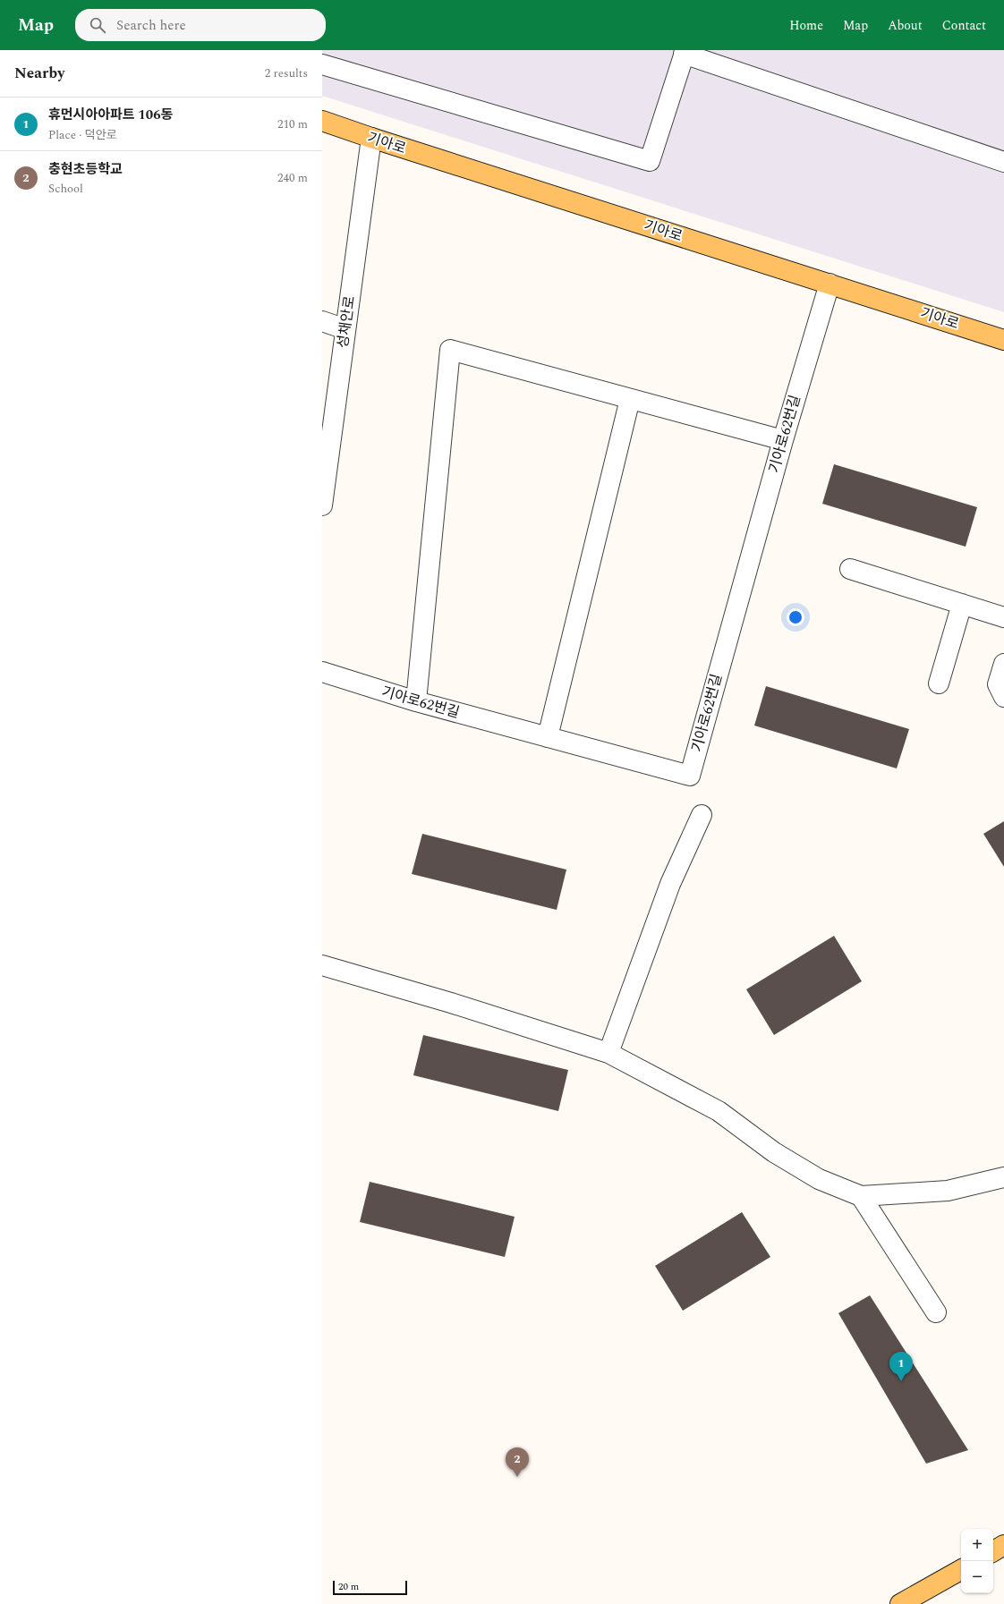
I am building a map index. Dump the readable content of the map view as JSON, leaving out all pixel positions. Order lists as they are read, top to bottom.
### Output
{
  "streets": {
    "main road": ["기아로"],
    "street": ["성채안로", "기아로62번길"]
  },
  "crossings": [
    ["기아로", "성채안로"],
    ["기아로", "기아로62번길"]
  ],
  "scale_bar": "20 m",
  "page": {
    "header": "Map",
    "search": "Search here",
    "nav": [
      "Home",
      "Map",
      "About",
      "Contact"
    ],
    "heading": ["Nearby", "2 results"],
    "list": [
      {
        "mark": "1",
        "name": "휴먼시아아파트 106동",
        "note": "Place · 덕안로",
        "value": "210 m"
      },
      {
        "mark": "2",
        "name": "충현초등학교",
        "note": "School",
        "value": "240 m"
      }
    ],
    "pins": ["1", "2"],
    "map_buttons": ["+", "−"],
    "scale": "20 m"
  }
}
